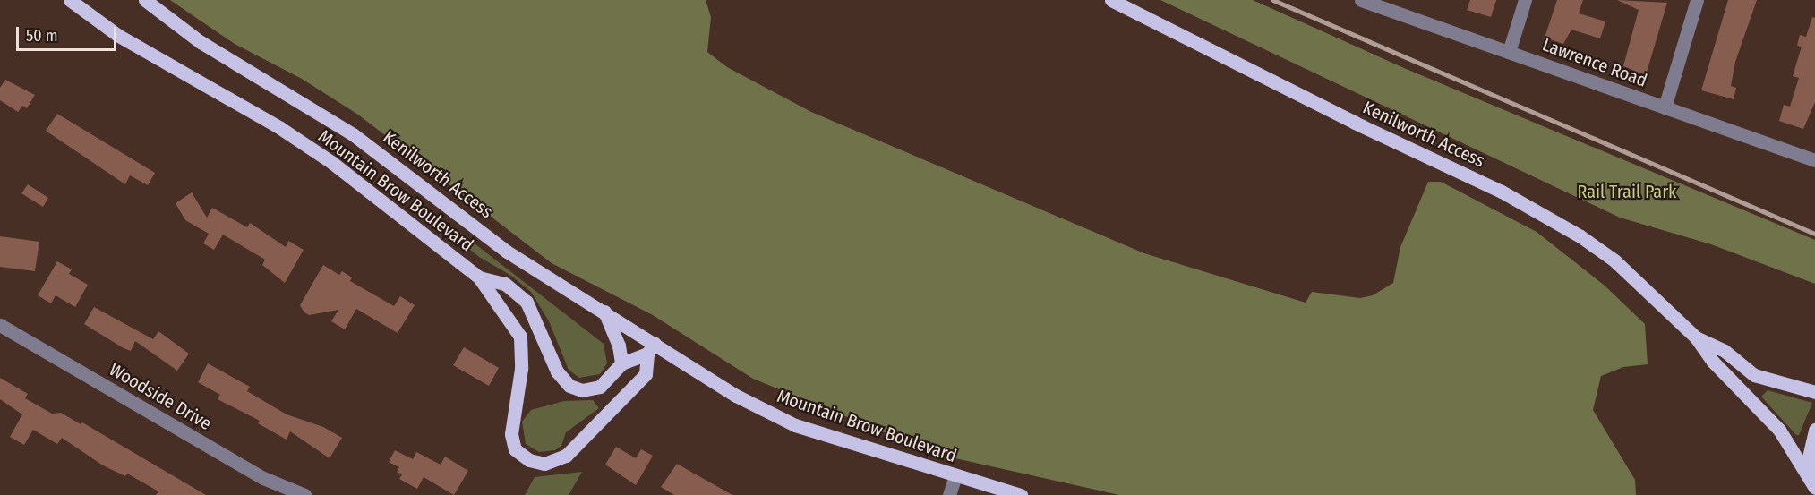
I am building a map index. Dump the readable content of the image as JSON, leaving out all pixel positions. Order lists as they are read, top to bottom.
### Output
{
  "streets": {
    "main road": ["Kenilworth Access", "Mountain Brow Boulevard"],
    "street": ["Lawrence Road", "Woodside Drive"]
  },
  "crossings": [
    ["Kenilworth Access", "Mountain Brow Boulevard"]
  ],
  "parks": ["Rail Trail Park"],
  "scale_bar": "50 m"
}
